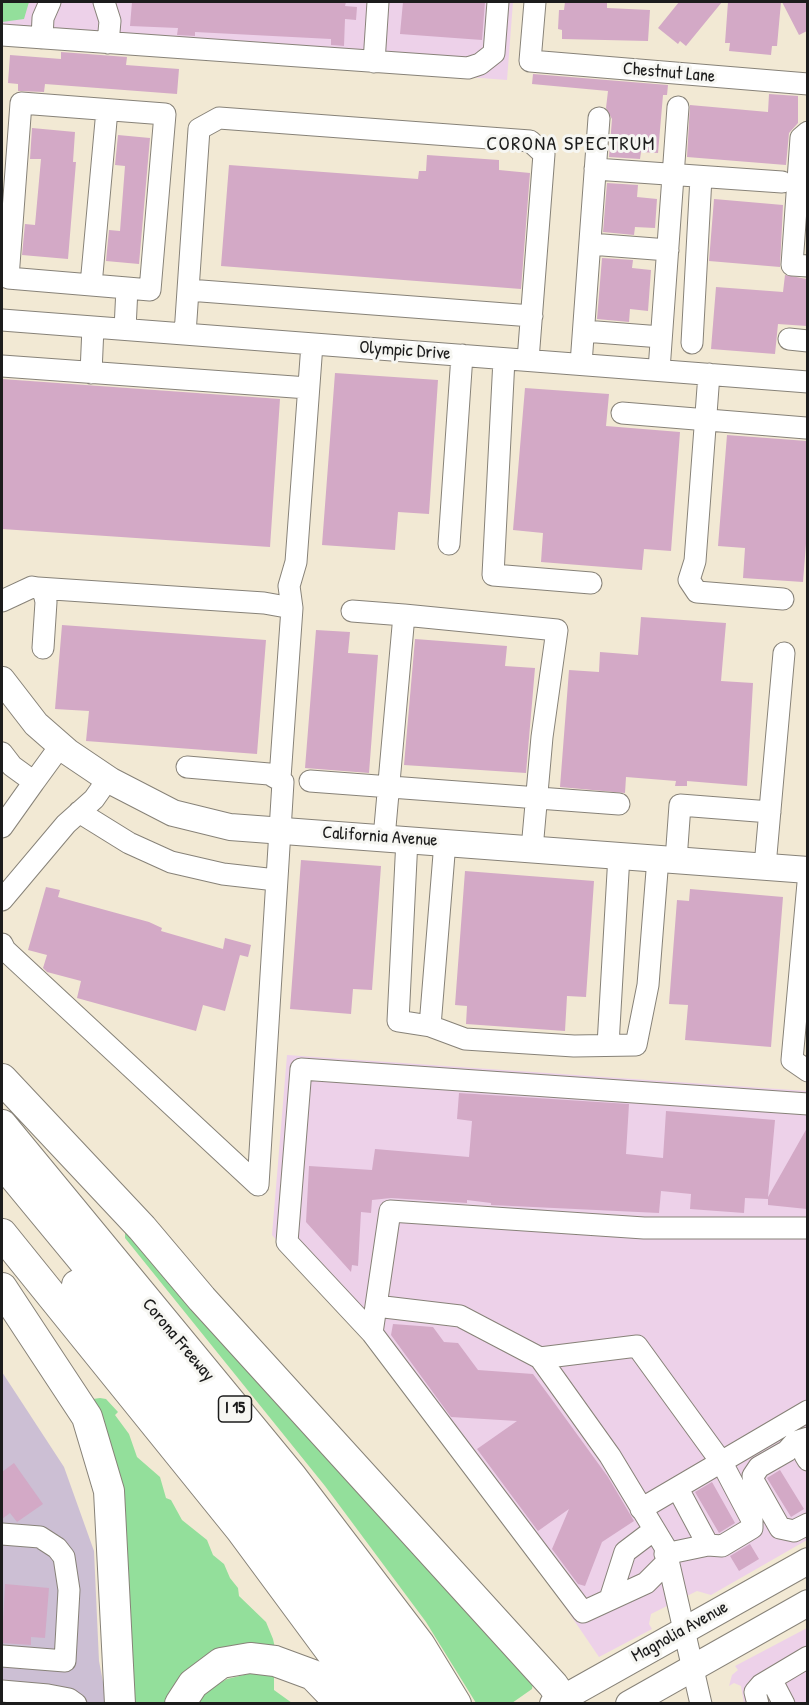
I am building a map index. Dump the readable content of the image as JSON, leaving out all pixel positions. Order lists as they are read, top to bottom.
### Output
{
  "streets": {
    "highway": ["Corona Freeway", "I 15"],
    "main road": ["California Avenue", "Magnolia Avenue"],
    "street": ["Chestnut Lane", "Olympic Drive"]
  },
  "districts": ["CORONA SPECTRUM"]
}
